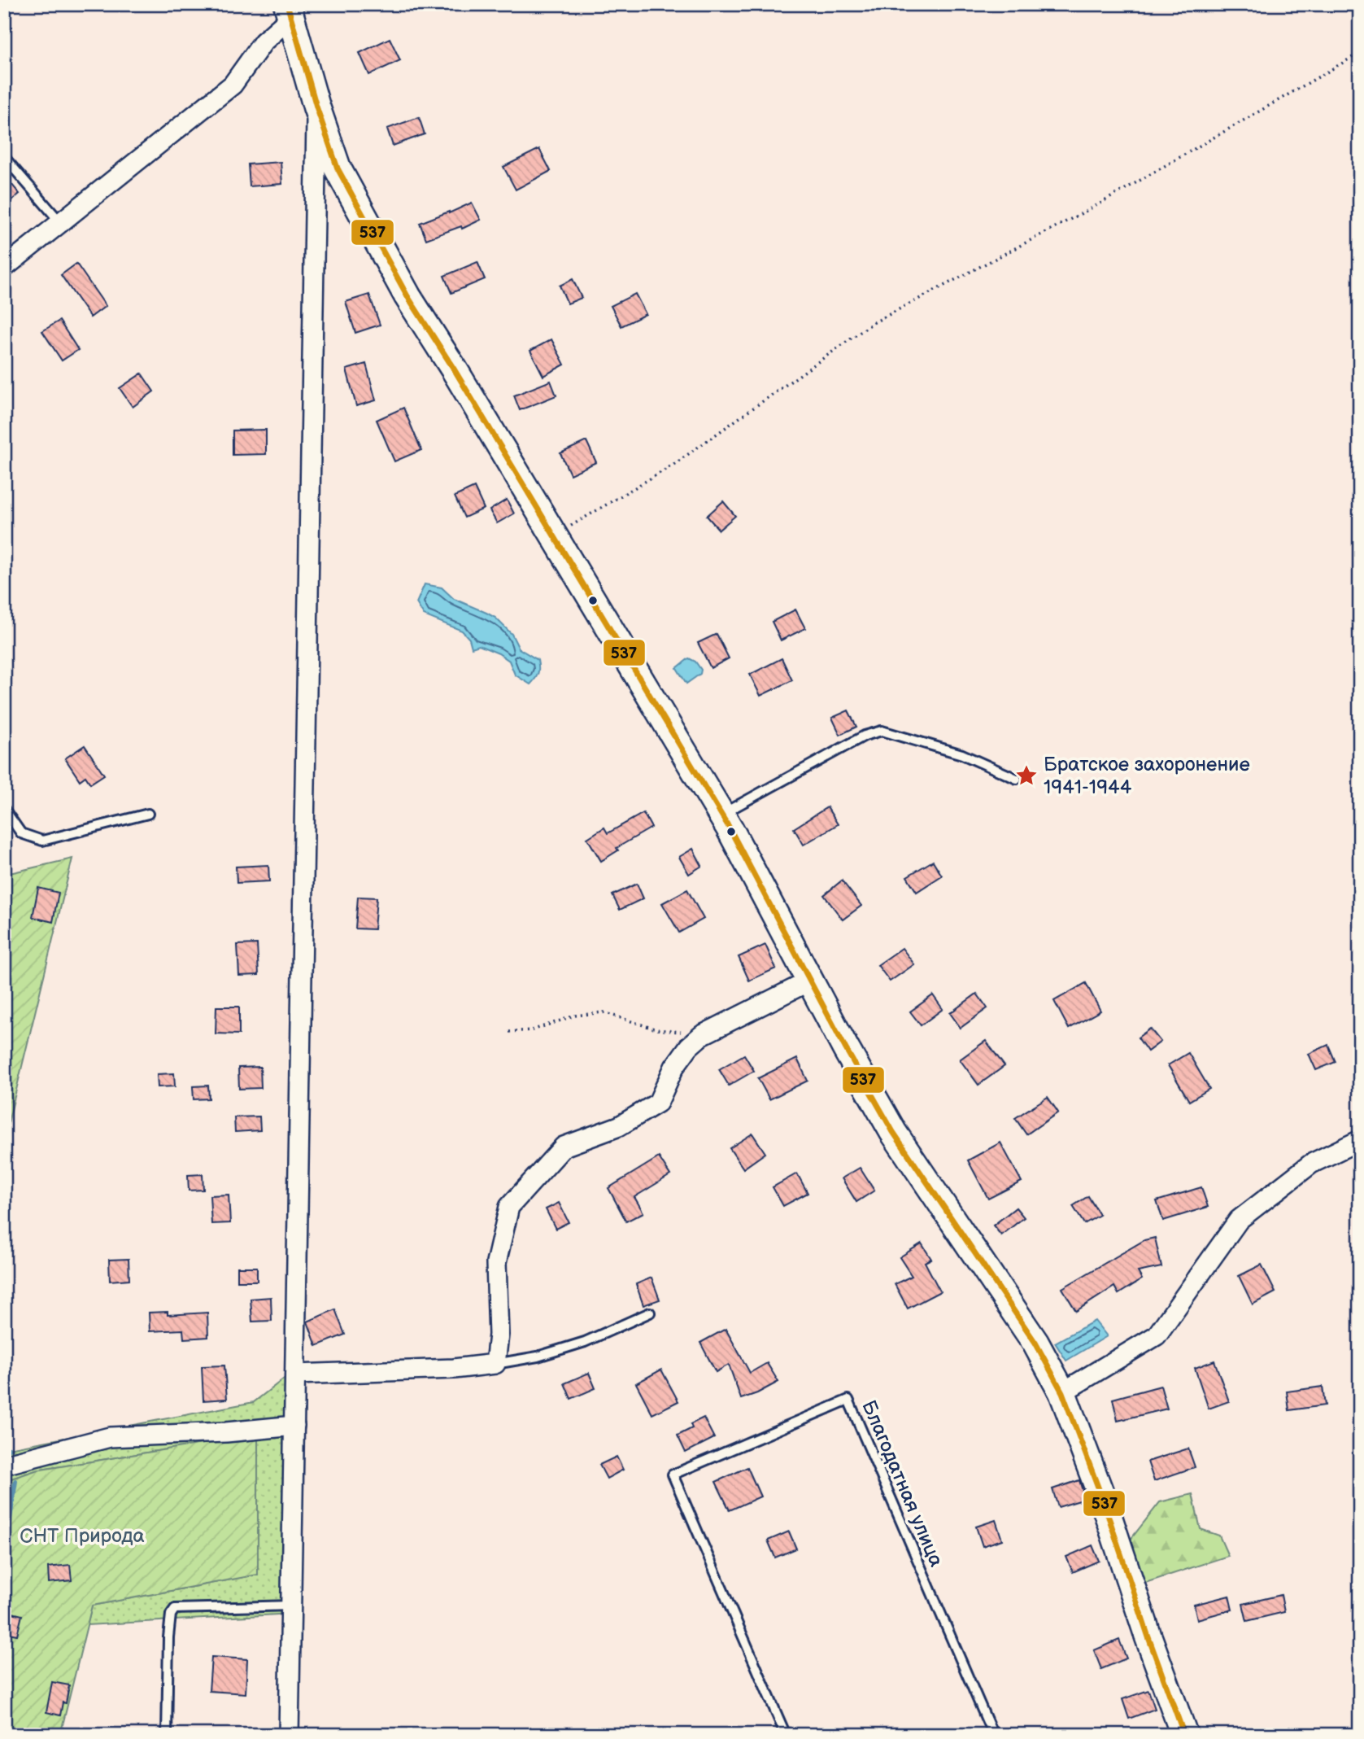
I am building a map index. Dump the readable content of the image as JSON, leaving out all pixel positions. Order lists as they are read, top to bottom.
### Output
{
  "streets": {
    "lane": ["Благодатная улица"]
  },
  "parks": ["СНТ Природа"],
  "places": {
    "place": ["Братское захоронение 1941-1944"]
  },
  "lines": ["transit line 537"]
}
